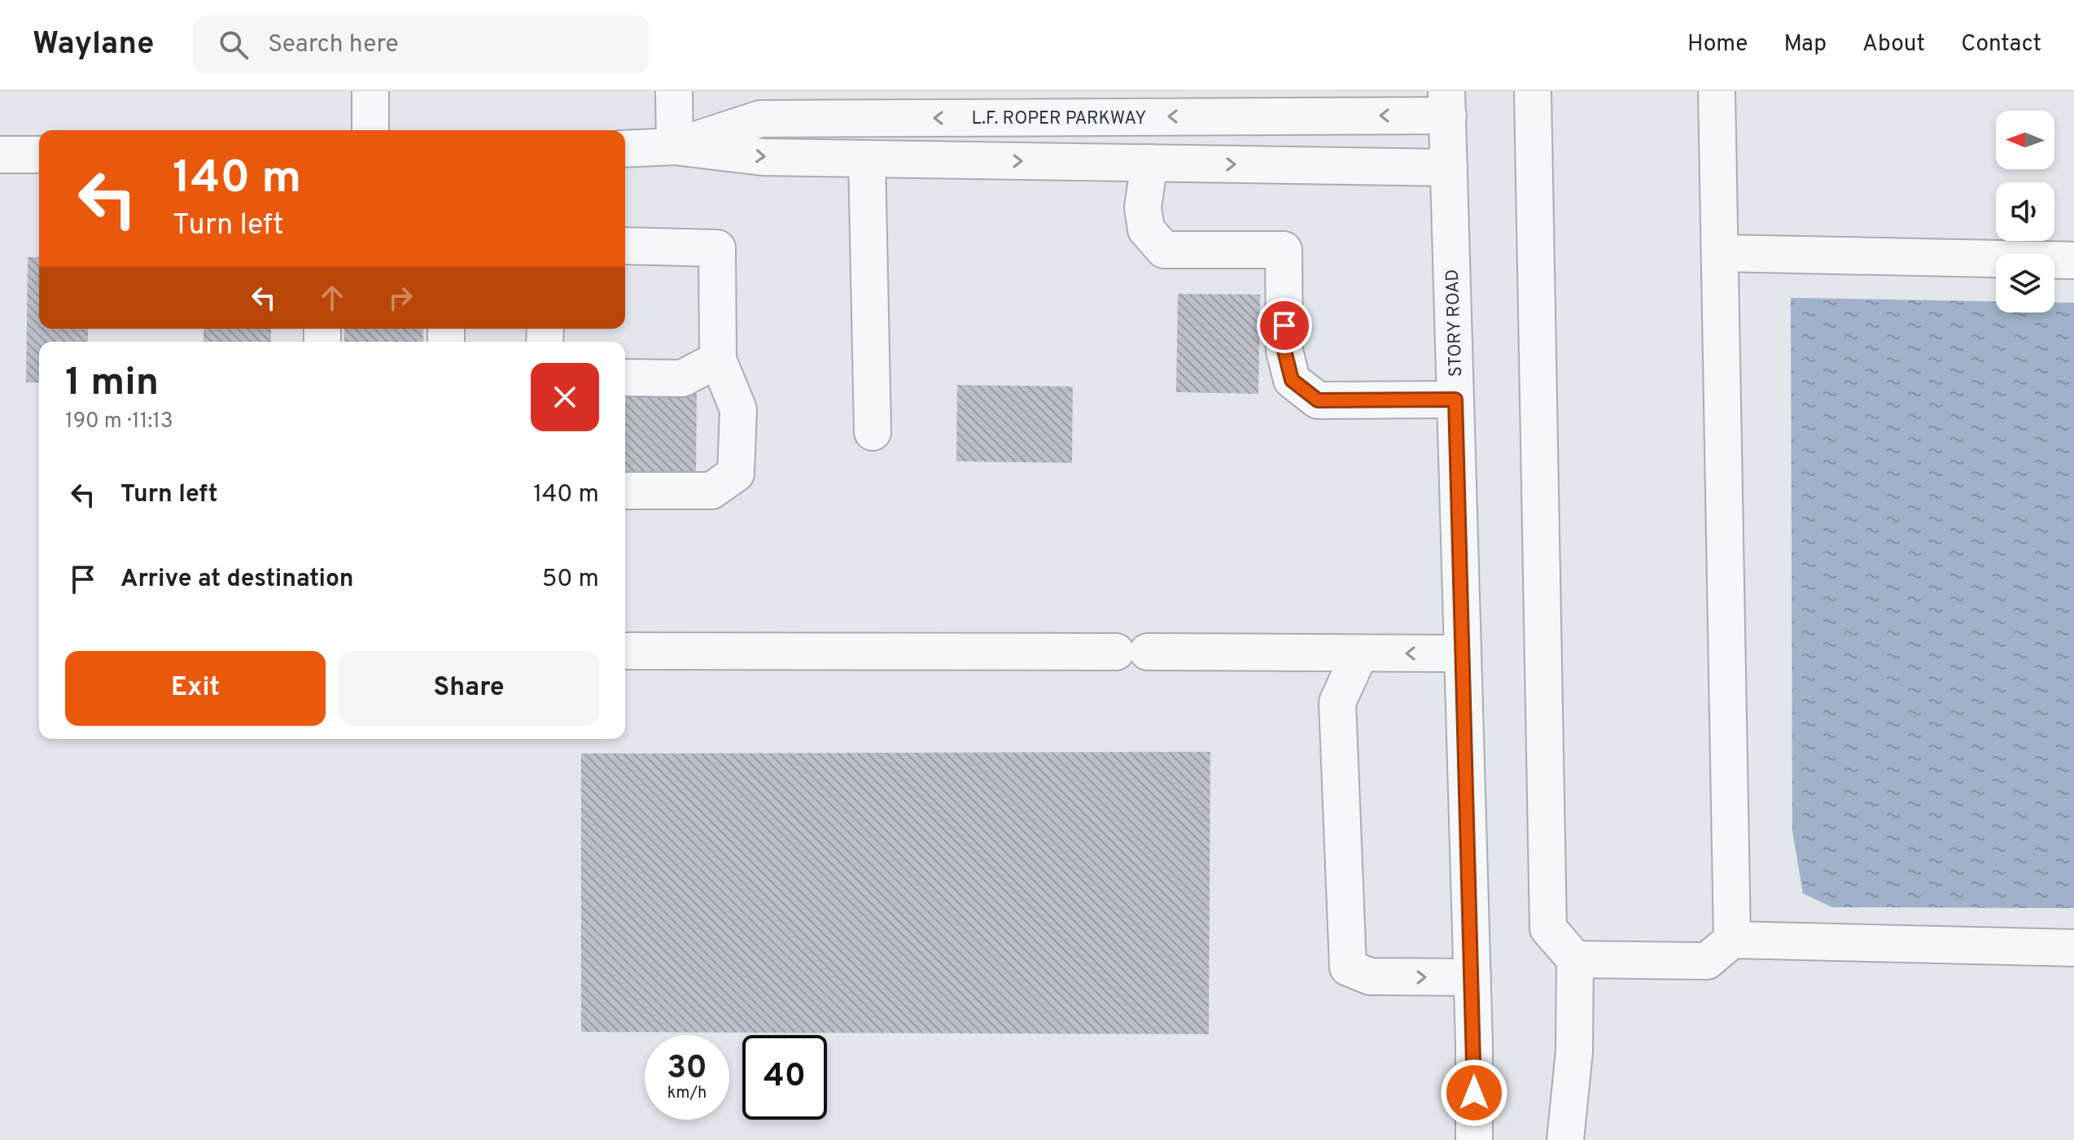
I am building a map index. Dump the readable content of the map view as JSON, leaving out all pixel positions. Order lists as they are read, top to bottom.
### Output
{
  "streets": {
    "street": ["L.F. ROPER PARKWAY", "STORY ROAD"]
  },
  "crossings": [
    ["L.F. ROPER PARKWAY", "STORY ROAD"]
  ],
  "north": "left",
  "page": {
    "header": "Waylane",
    "search": "Search here",
    "nav": [
      "Home",
      "Map",
      "About",
      "Contact"
    ],
    "turn": ["140 m", "Turn left"],
    "heading": ["1 min", "190 m · 11:13"],
    "list": [
      {
        "name": "Turn left",
        "value": "140 m"
      },
      {
        "name": "Arrive at destination",
        "value": "50 m"
      }
    ],
    "buttons": ["Exit", "Share"],
    "speed": "30 km/h",
    "limit": "40"
  }
}
